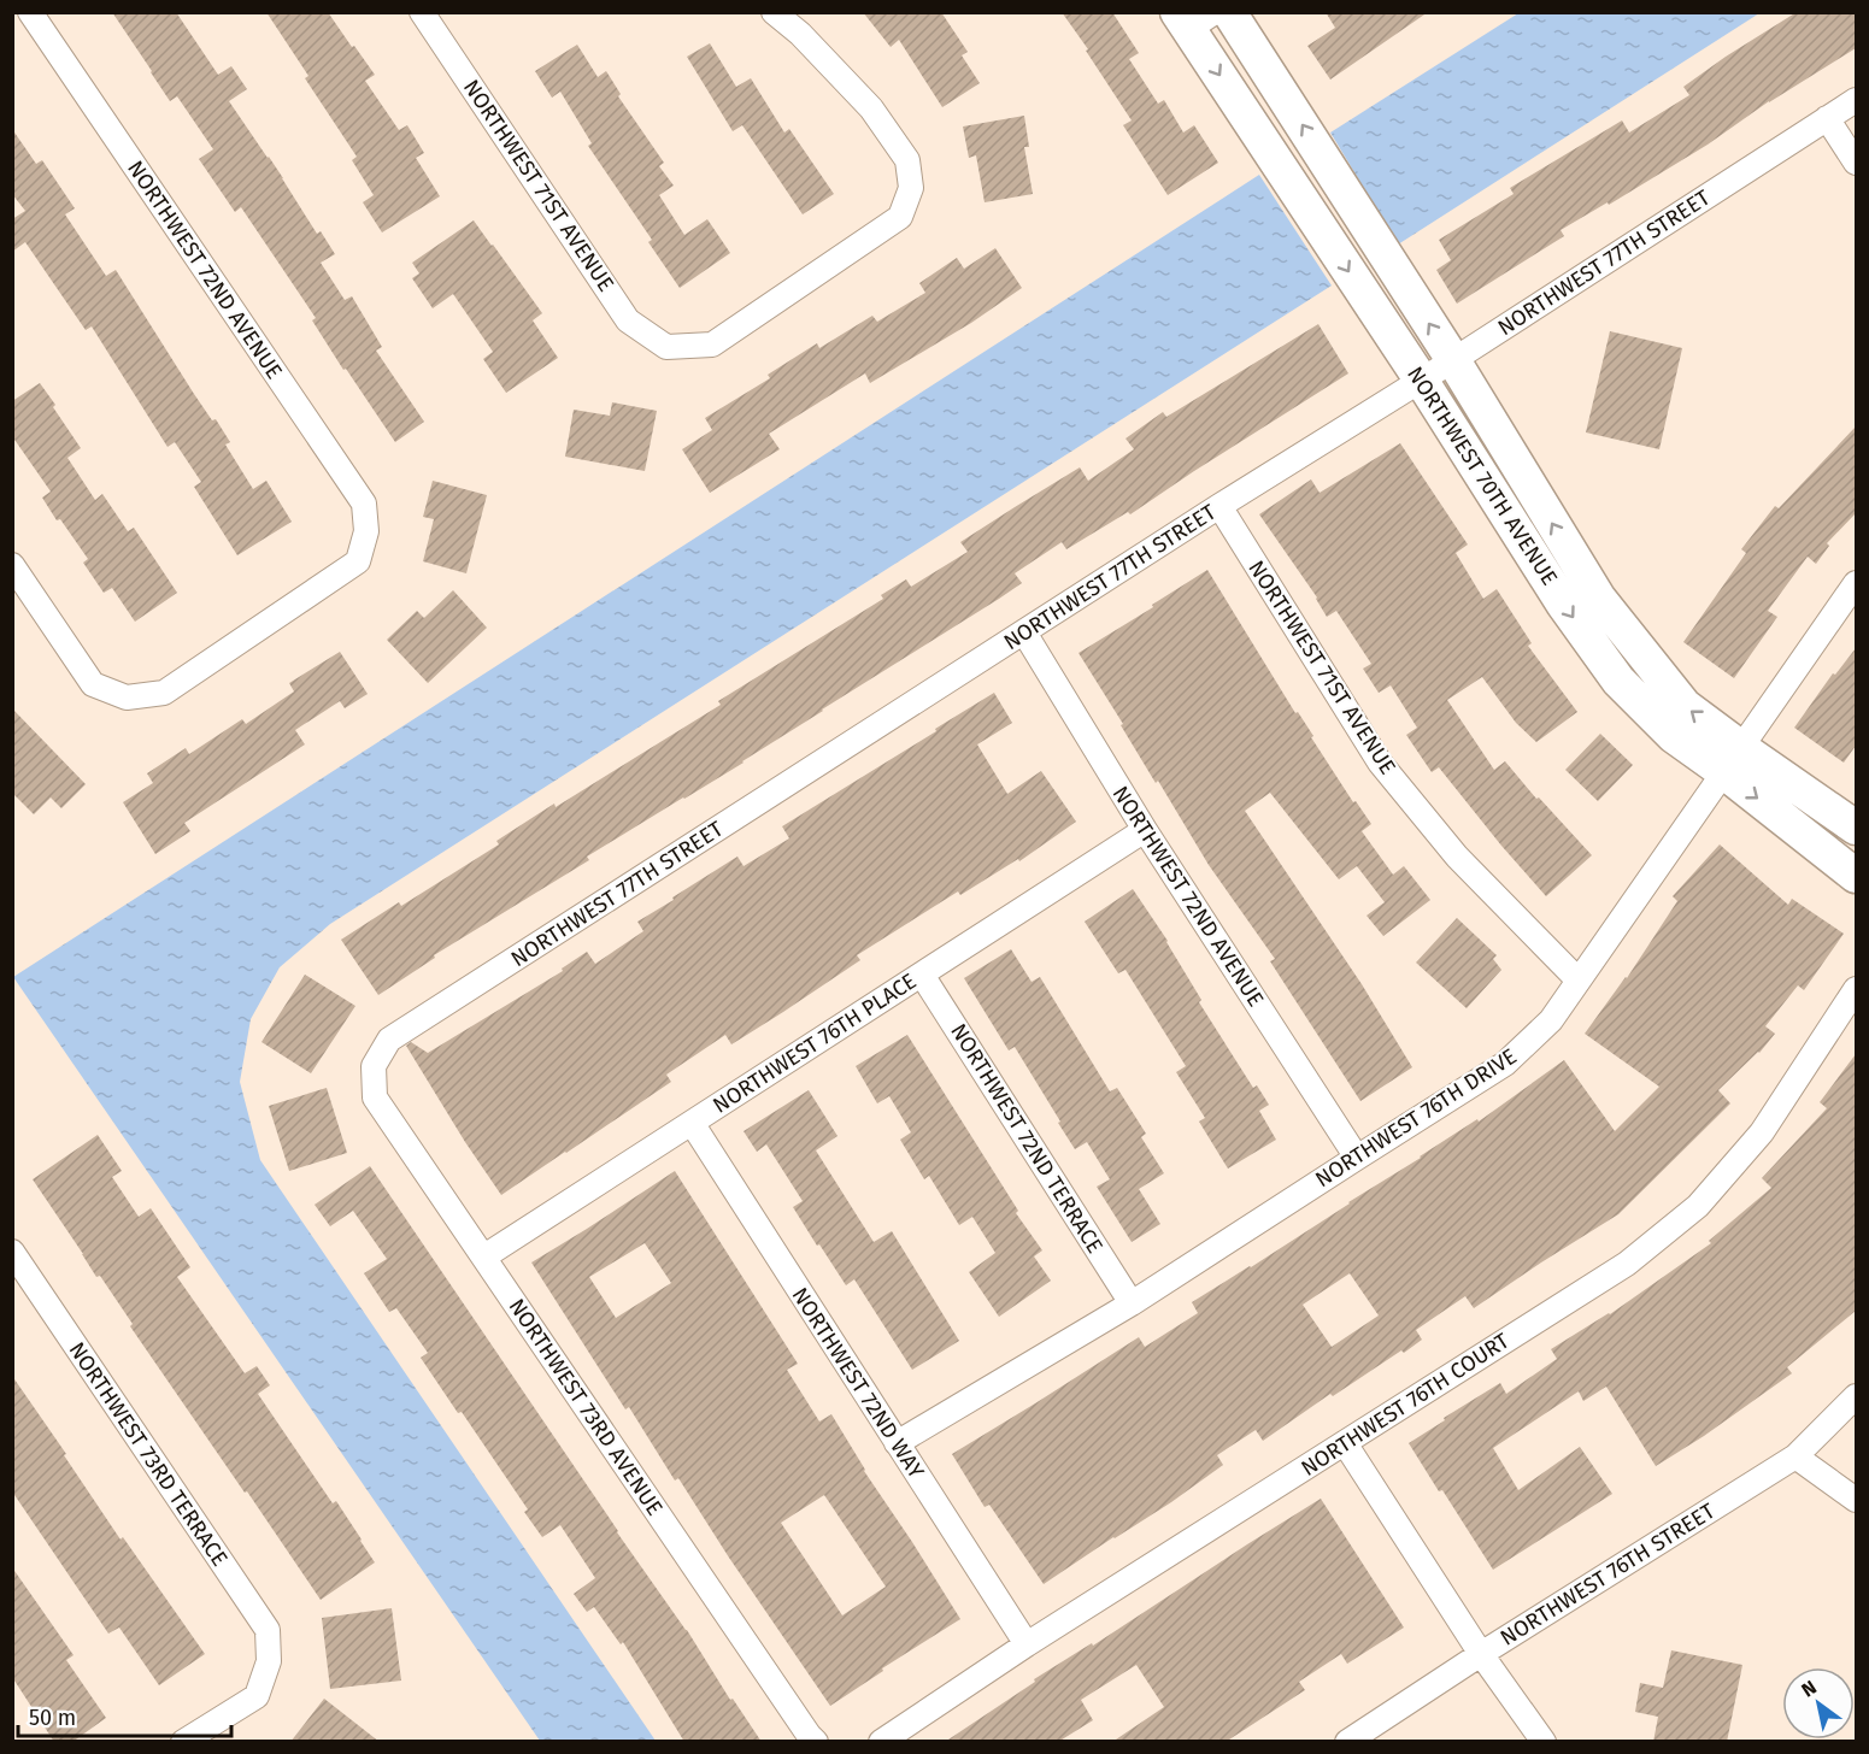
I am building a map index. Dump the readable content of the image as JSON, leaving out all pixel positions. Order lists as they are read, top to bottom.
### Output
{
  "streets": {
    "street": [
      "NORTHWEST 71ST AVENUE",
      "NORTHWEST 77TH STREET",
      "NORTHWEST 72ND AVENUE",
      "NORTHWEST 70TH AVENUE",
      "NORTHWEST 76TH PLACE",
      "NORTHWEST 76TH DRIVE",
      "NORTHWEST 72ND TERRACE",
      "NORTHWEST 72ND WAY",
      "NORTHWEST 76TH COURT",
      "NORTHWEST 73RD AVENUE",
      "NORTHWEST 73RD TERRACE",
      "NORTHWEST 76TH STREET"
    ]
  },
  "crossings": [
    ["NORTHWEST 71ST AVENUE", "NORTHWEST 77TH STREET"],
    ["NORTHWEST 71ST AVENUE", "NORTHWEST 76TH DRIVE"],
    ["NORTHWEST 77TH STREET", "NORTHWEST 72ND AVENUE"],
    ["NORTHWEST 77TH STREET", "NORTHWEST 70TH AVENUE"],
    ["NORTHWEST 77TH STREET", "NORTHWEST 73RD AVENUE"],
    ["NORTHWEST 72ND AVENUE", "NORTHWEST 76TH PLACE"],
    ["NORTHWEST 72ND AVENUE", "NORTHWEST 76TH DRIVE"],
    ["NORTHWEST 70TH AVENUE", "NORTHWEST 76TH DRIVE"],
    ["NORTHWEST 76TH PLACE", "NORTHWEST 72ND TERRACE"],
    ["NORTHWEST 76TH PLACE", "NORTHWEST 72ND WAY"],
    ["NORTHWEST 76TH PLACE", "NORTHWEST 73RD AVENUE"],
    ["NORTHWEST 76TH DRIVE", "NORTHWEST 72ND TERRACE"],
    ["NORTHWEST 76TH DRIVE", "NORTHWEST 72ND WAY"],
    ["NORTHWEST 72ND WAY", "NORTHWEST 76TH COURT"]
  ],
  "scale_bar": "50 m",
  "north": "top left"
}
